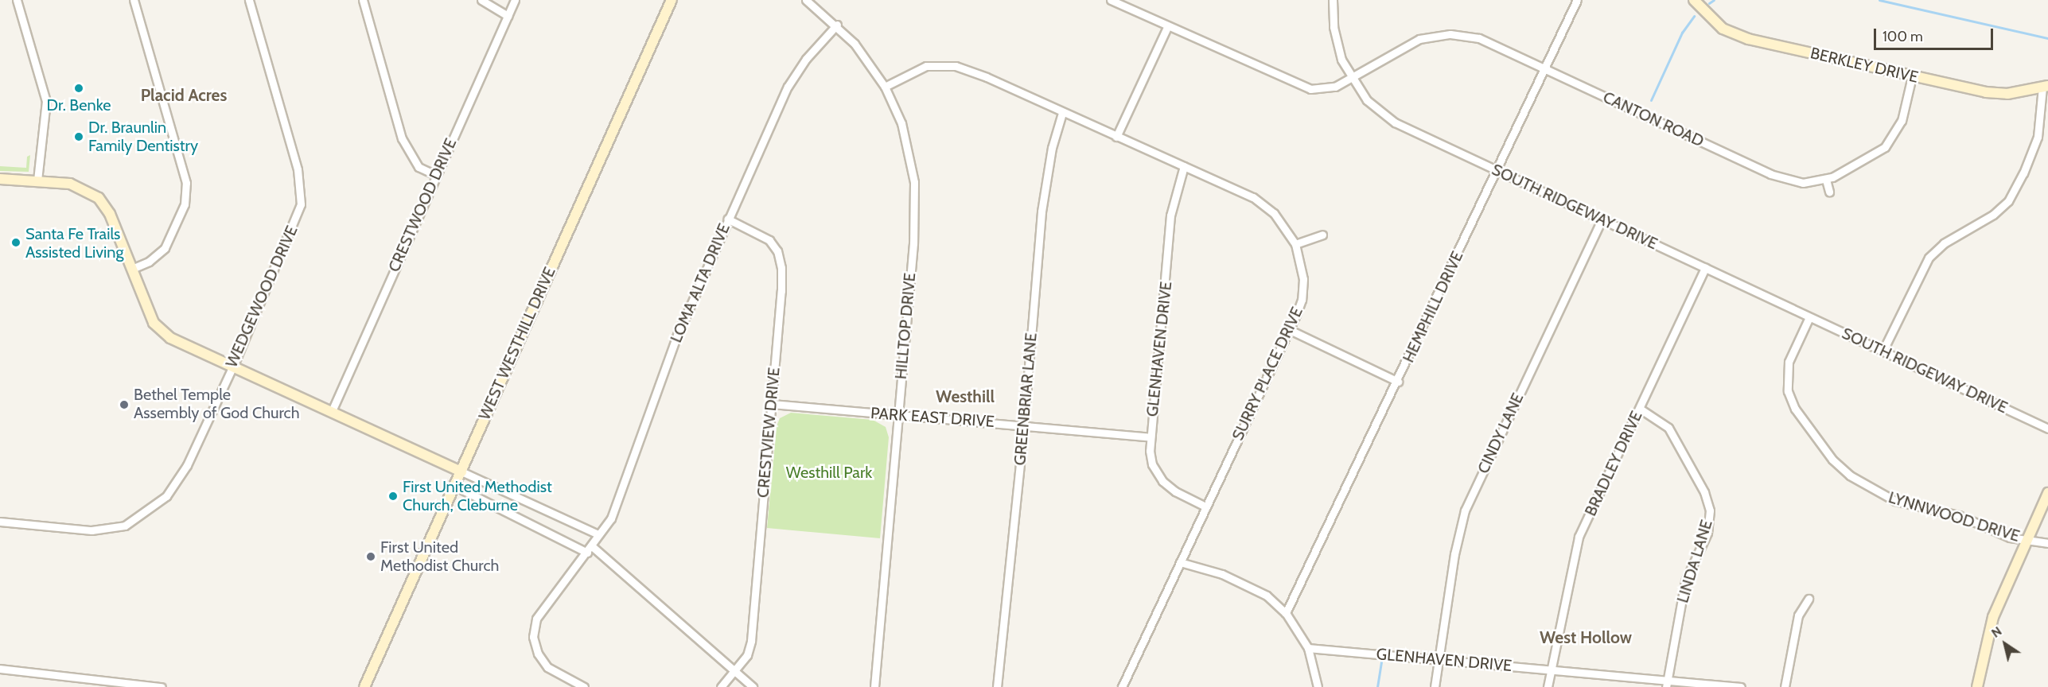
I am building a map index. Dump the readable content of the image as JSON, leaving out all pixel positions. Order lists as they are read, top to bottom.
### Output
{
  "streets": {
    "street": [
      "BERKLEY DRIVE",
      "CANTON ROAD",
      "CRESTWOOD DRIVE",
      "SOUTH RIDGEWAY DRIVE",
      "LOMA ALTA DRIVE",
      "WEDGEWOOD DRIVE",
      "HEMPHILL DRIVE",
      "HILLTOP DRIVE",
      "WEST WESTHILL DRIVE",
      "GLENHAVEN DRIVE",
      "SURRY PLACE DRIVE",
      "GREENBRIAR LANE",
      "PARK EAST DRIVE",
      "CRESTVIEW DRIVE",
      "CINDY LANE",
      "BRADLEY DRIVE",
      "LYNNWOOD DRIVE",
      "LINDA LANE"
    ]
  },
  "crossings": [
    ["BERKLEY DRIVE", "CANTON ROAD"],
    ["CANTON ROAD", "SOUTH RIDGEWAY DRIVE"],
    ["CANTON ROAD", "HEMPHILL DRIVE"],
    ["SOUTH RIDGEWAY DRIVE", "HEMPHILL DRIVE"],
    ["SOUTH RIDGEWAY DRIVE", "CINDY LANE"],
    ["SOUTH RIDGEWAY DRIVE", "BRADLEY DRIVE"],
    ["SOUTH RIDGEWAY DRIVE", "LYNNWOOD DRIVE"],
    ["LOMA ALTA DRIVE", "HILLTOP DRIVE"],
    ["LOMA ALTA DRIVE", "CRESTVIEW DRIVE"],
    ["HILLTOP DRIVE", "SURRY PLACE DRIVE"],
    ["HILLTOP DRIVE", "PARK EAST DRIVE"],
    ["GLENHAVEN DRIVE", "SURRY PLACE DRIVE"],
    ["GLENHAVEN DRIVE", "PARK EAST DRIVE"],
    ["GLENHAVEN DRIVE", "CINDY LANE"],
    ["GLENHAVEN DRIVE", "BRADLEY DRIVE"],
    ["GLENHAVEN DRIVE", "LINDA LANE"],
    ["SURRY PLACE DRIVE", "GREENBRIAR LANE"],
    ["GREENBRIAR LANE", "PARK EAST DRIVE"],
    ["PARK EAST DRIVE", "CRESTVIEW DRIVE"],
    ["BRADLEY DRIVE", "LINDA LANE"]
  ],
  "districts": ["Placid Acres", "Westhill", "West Hollow"],
  "parks": ["Westhill Park"],
  "places": [
    "Dr. Benke",
    "Dr. Braunlin Family Dentistry",
    "Santa Fe Trails Assisted Living",
    "Bethel Temple Assembly of God Church",
    "First United Methodist Church, Cleburne",
    "First United Methodist Church"
  ],
  "scale_bar": "100 m",
  "north": "top left"
}
